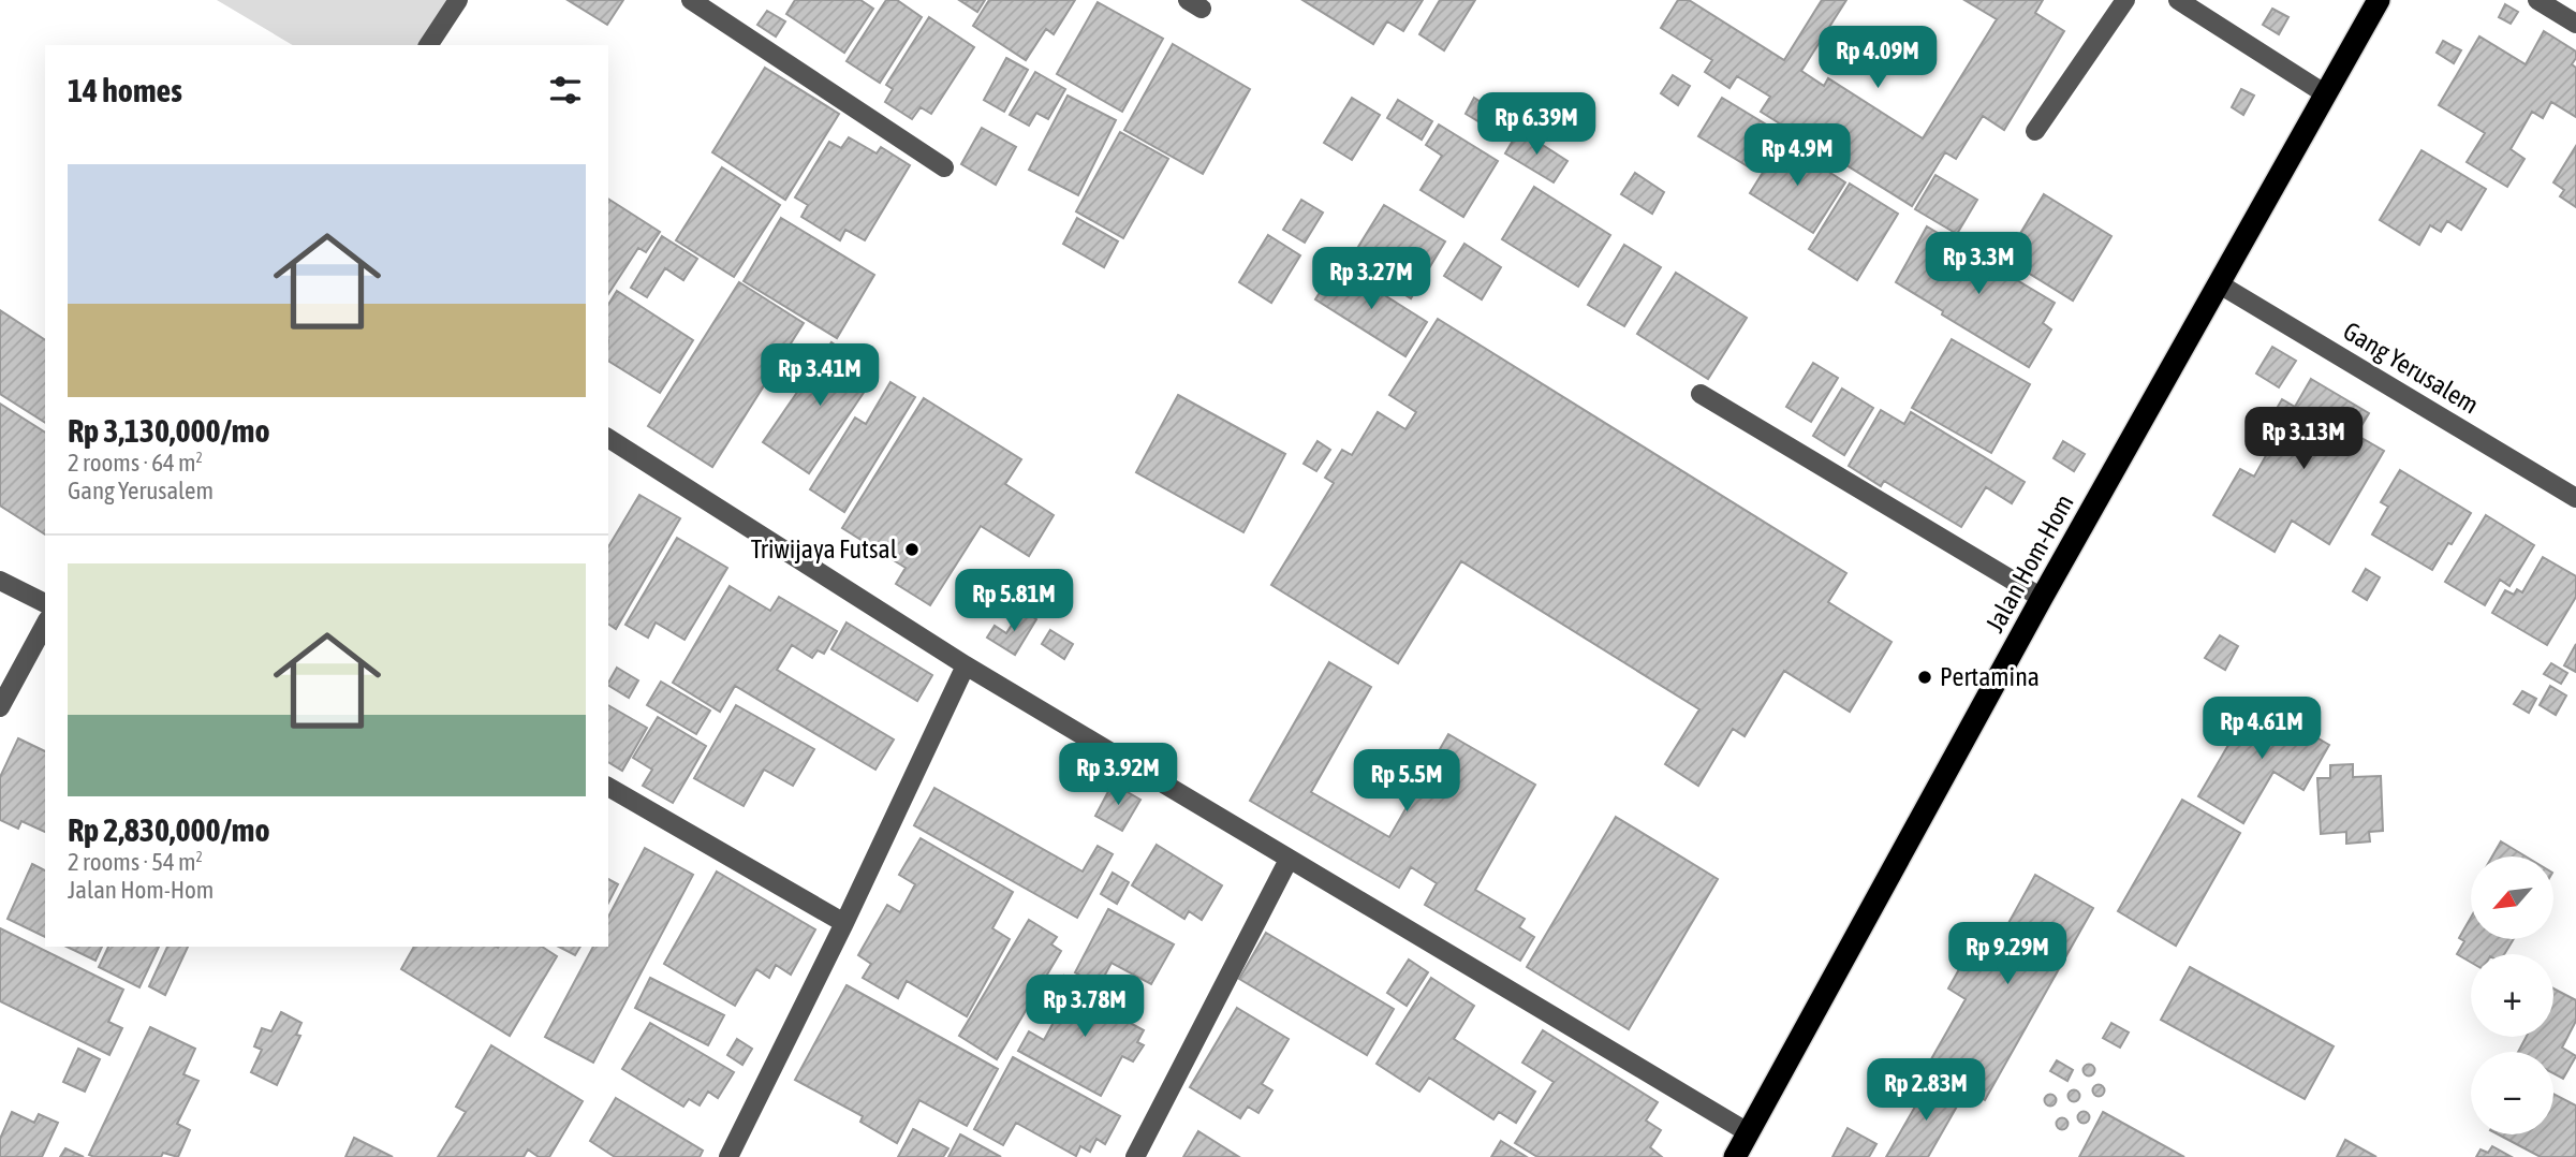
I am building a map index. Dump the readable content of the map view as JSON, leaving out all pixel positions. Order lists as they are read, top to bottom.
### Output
{
  "streets": {
    "highway": ["Jalan Hom-Hom"],
    "street": ["Gang Yerusalem"]
  },
  "crossings": [
    ["Gang Yerusalem", "Jalan Hom-Hom"]
  ],
  "places": ["Triwijaya Futsal", "Pertamina"],
  "north": "bottom left",
  "page": {
    "price": [
      "Rp 4.09M",
      "Rp 6.39M",
      "Rp 4.9M",
      "Rp 3.3M",
      "Rp 3.27M",
      "Rp 3.41M",
      "Rp 3.13M",
      "Rp 5.81M",
      "Rp 4.61M",
      "Rp 3.92M",
      "Rp 5.5M",
      "Rp 9.29M",
      "Rp 3.78M",
      "Rp 2.83M"
    ],
    "heading": "14 homes",
    "list": [
      {
        "name": "Rp 3,130,000/mo",
        "note": "2 rooms · 64 m² · Gang Yerusalem"
      },
      {
        "name": "Rp 2,830,000/mo",
        "note": "2 rooms · 54 m² · Jalan Hom-Hom"
      }
    ],
    "map_buttons": ["+", "−"]
  }
}
